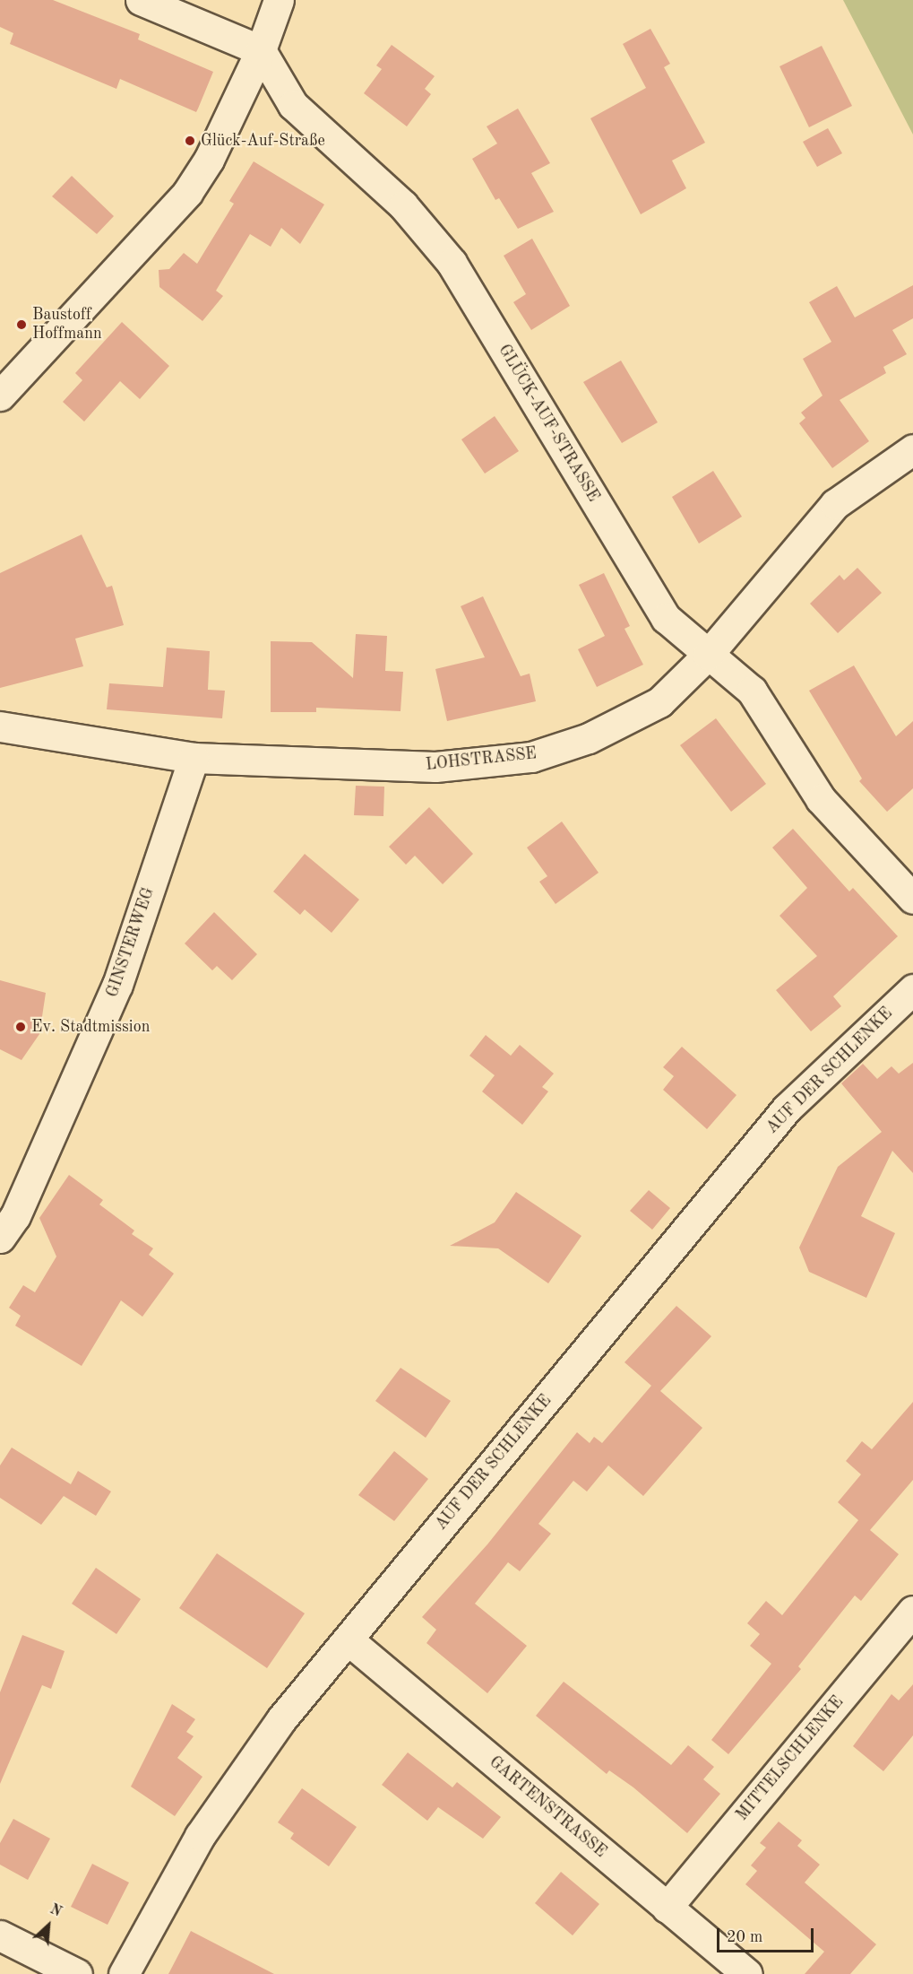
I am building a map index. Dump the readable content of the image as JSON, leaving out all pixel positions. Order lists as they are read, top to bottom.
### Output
{
  "streets": {
    "street": [
      "GLÜCK-AUF-STRASSE",
      "LOHSTRASSE",
      "GINSTERWEG",
      "AUF DER SCHLENKE",
      "MITTELSCHLENKE",
      "GARTENSTRASSE"
    ]
  },
  "crossings": [
    ["GLÜCK-AUF-STRASSE", "LOHSTRASSE"],
    ["LOHSTRASSE", "GINSTERWEG"],
    ["AUF DER SCHLENKE", "GARTENSTRASSE"],
    ["MITTELSCHLENKE", "GARTENSTRASSE"]
  ],
  "places": ["Glück-Auf-Straße", "Baustoff Hoffmann", "Ev. Stadtmission"],
  "scale_bar": "20 m",
  "north": "top right"
}
